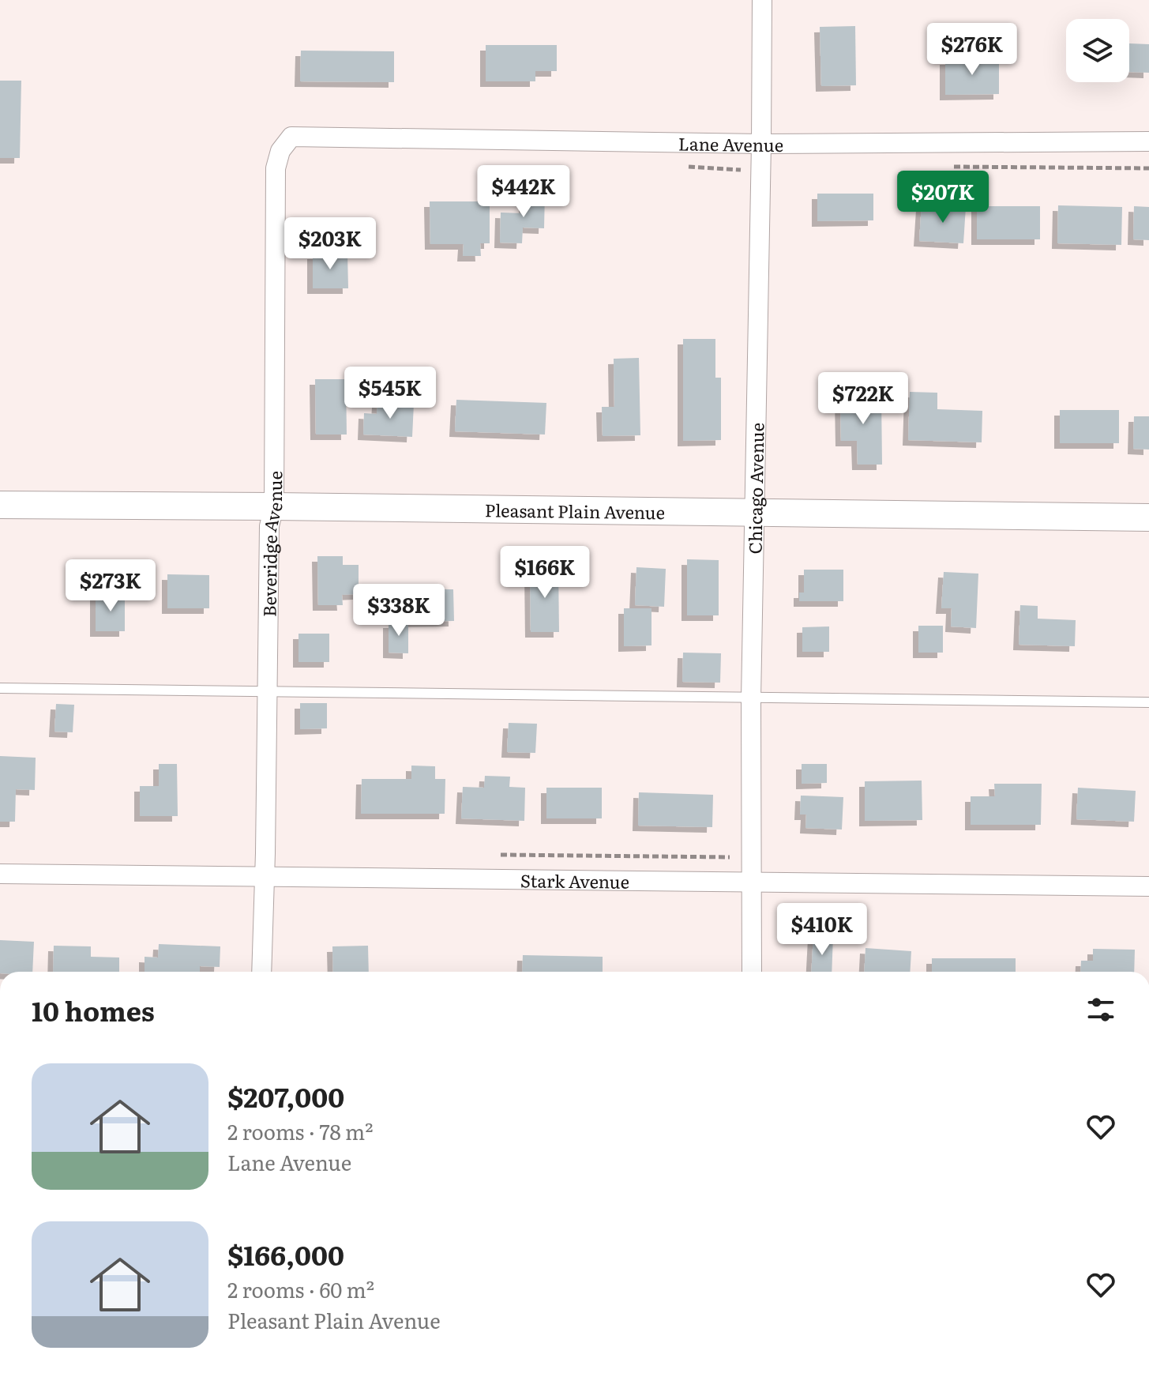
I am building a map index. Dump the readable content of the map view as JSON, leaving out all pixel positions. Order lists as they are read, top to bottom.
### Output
{
  "streets": {
    "street": [
      "Lane Avenue",
      "Chicago Avenue",
      "Pleasant Plain Avenue",
      "Beveridge Avenue",
      "Stark Avenue"
    ]
  },
  "crossings": [
    ["Lane Avenue", "Chicago Avenue"],
    ["Lane Avenue", "Beveridge Avenue"],
    ["Chicago Avenue", "Pleasant Plain Avenue"],
    ["Chicago Avenue", "Stark Avenue"],
    ["Pleasant Plain Avenue", "Beveridge Avenue"],
    ["Beveridge Avenue", "Stark Avenue"]
  ],
  "page": {
    "price": [
      "$276K",
      "$442K",
      "$207K",
      "$203K",
      "$545K",
      "$722K",
      "$166K",
      "$273K",
      "$338K",
      "$410K"
    ],
    "heading": "10 homes",
    "list": [
      {
        "name": "$207,000",
        "note": "2 rooms · 78 m² · Lane Avenue"
      },
      {
        "name": "$166,000",
        "note": "2 rooms · 60 m² · Pleasant Plain Avenue"
      }
    ]
  }
}
